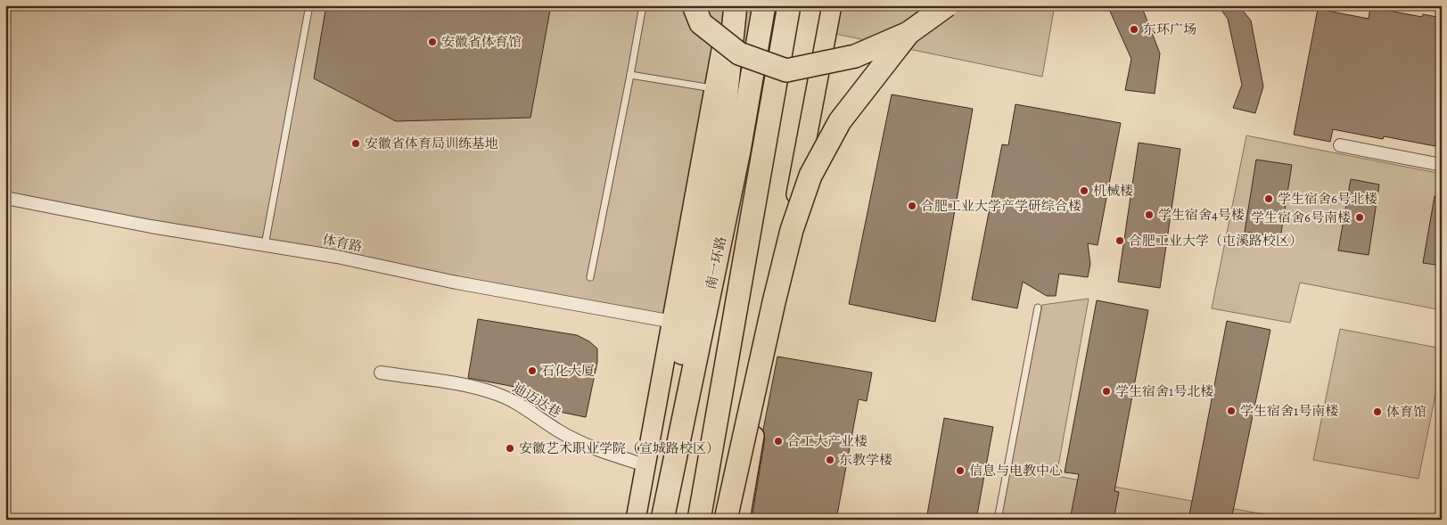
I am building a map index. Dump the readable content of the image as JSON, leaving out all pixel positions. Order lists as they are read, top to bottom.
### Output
{
  "streets": {
    "highway": ["南一环路"],
    "street": ["体育路", "迪迈达巷"]
  },
  "places": [
    "东环广场",
    "安徽省体育馆",
    "安徽省体育局训练基地",
    "机械楼",
    "学生宿舍6号北楼",
    "合肥工业大学产学研综合楼",
    "学生宿舍4号楼",
    "学生宿舍6号南楼",
    "合肥工业大学（屯溪路校区）",
    "石化大厦",
    "学生宿舍1号北楼",
    "学生宿舍1号南楼",
    "体育馆",
    "合工大产业楼",
    "安徽艺术职业学院（宣城路校区）",
    "东教学楼",
    "信息与电教中心"
  ]
}
